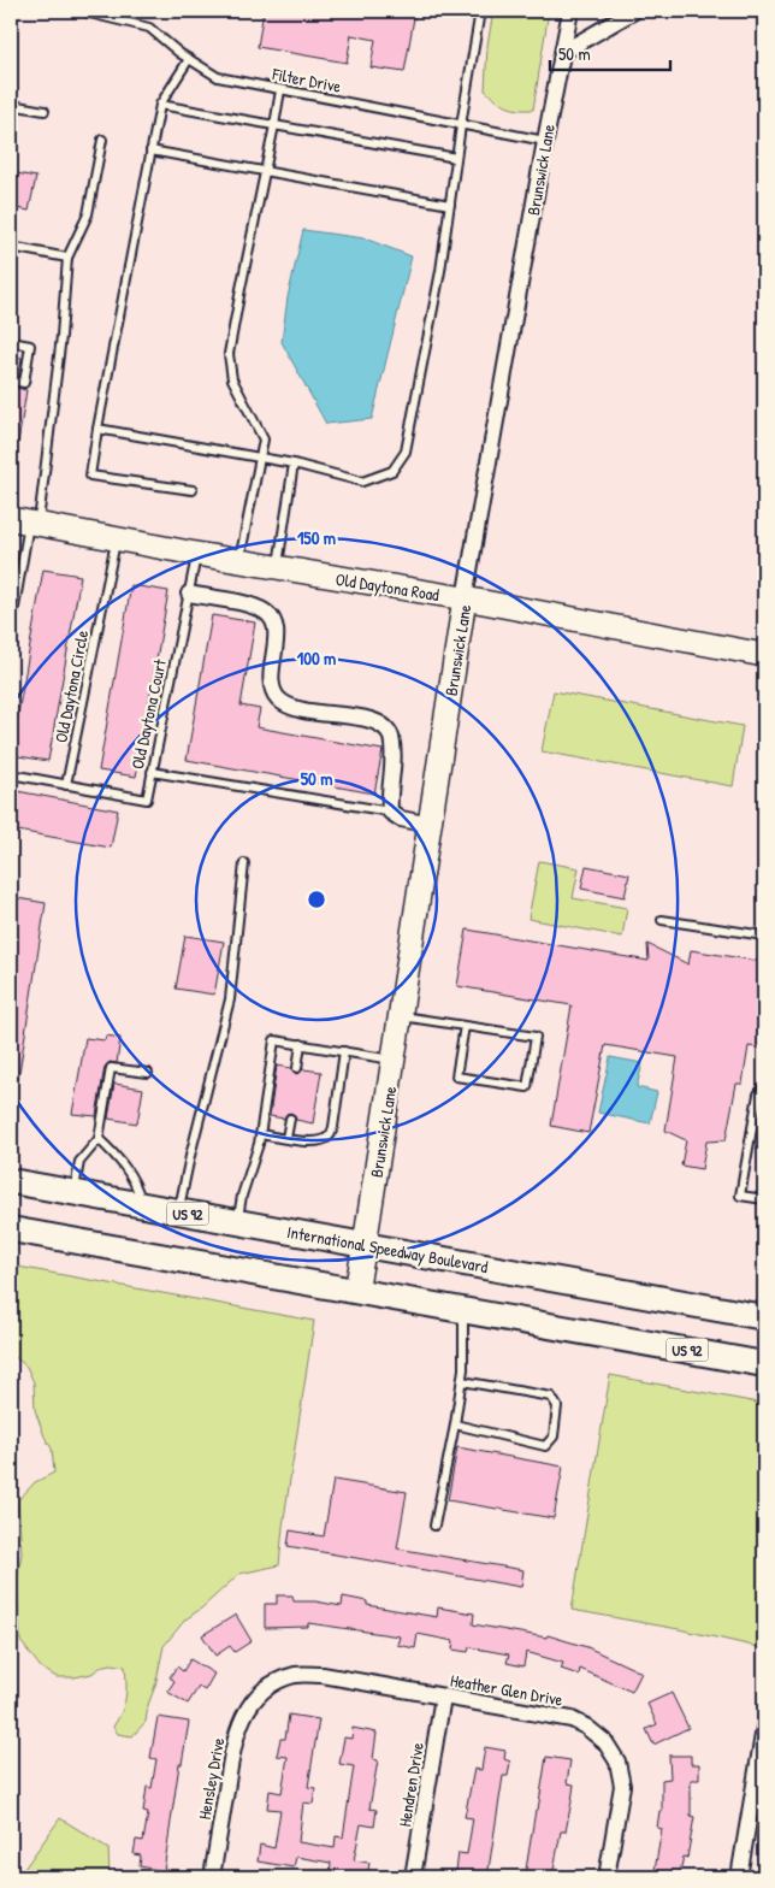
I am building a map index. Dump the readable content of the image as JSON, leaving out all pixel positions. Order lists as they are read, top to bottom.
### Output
{
  "streets": {
    "main road": ["US 92", "International Speedway Boulevard"],
    "street": [
      "Brunswick Lane",
      "Old Daytona Road",
      "Heather Glen Drive",
      "Hensley Drive",
      "Hendren Drive"
    ],
    "lane": ["Filter Drive", "Old Daytona Circle", "Old Daytona Court"]
  },
  "crossings": [
    ["Filter Drive", "Brunswick Lane"],
    ["Brunswick Lane", "Old Daytona Road"],
    ["Brunswick Lane", "US 92"],
    ["Brunswick Lane", "International Speedway Boulevard"],
    ["Old Daytona Road", "Old Daytona Circle"],
    ["Old Daytona Road", "Old Daytona Court"],
    ["Old Daytona Circle", "Old Daytona Court"],
    ["Heather Glen Drive", "Hensley Drive"],
    ["Heather Glen Drive", "Hendren Drive"]
  ],
  "scale_bar": "50 m",
  "rings": ["150 m", "100 m", "50 m"]
}
